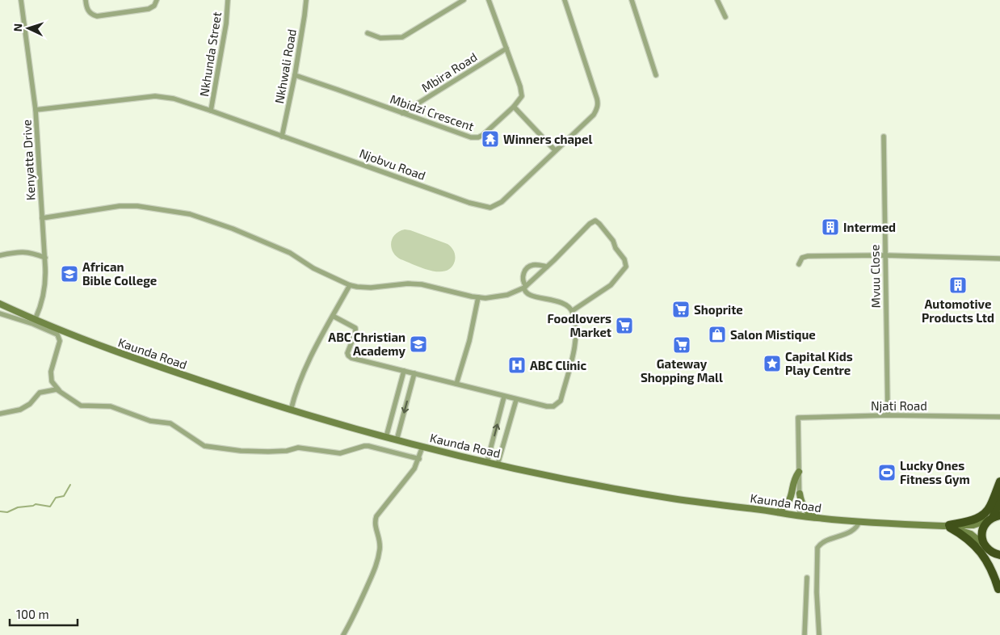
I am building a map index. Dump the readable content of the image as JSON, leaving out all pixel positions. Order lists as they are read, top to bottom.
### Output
{
  "streets": {
    "main road": ["Kaunda Road"],
    "street": [
      "Nkhunda Street",
      "Nkhwali Road",
      "Mbira Road",
      "Mbidzi Crescent",
      "Kenyatta Drive",
      "Njobvu Road",
      "Mvuu Close",
      "Njati Road"
    ]
  },
  "crossings": [
    ["Nkhunda Street", "Njobvu Road"],
    ["Nkhwali Road", "Mbidzi Crescent"],
    ["Nkhwali Road", "Njobvu Road"],
    ["Mbira Road", "Mbidzi Crescent"],
    ["Kenyatta Drive", "Njobvu Road"],
    ["Kenyatta Drive", "Kaunda Road"],
    ["Mvuu Close", "Njati Road"]
  ],
  "places": {
    "temple": ["Winners chapel"],
    "building": ["Intermed", "Automotive Products Ltd"],
    "school or university": ["African Bible College", "ABC Christian Academy"],
    "supermarket": ["Shoprite", "Foodlovers Market", "Gateway Shopping Mall"],
    "shop": ["Salon Mistique"],
    "place": ["Capital Kids Play Centre"],
    "hospital": ["ABC Clinic"],
    "sports": ["Lucky Ones Fitness Gym"]
  },
  "scale_bar": "100 m",
  "north": "left"
}
